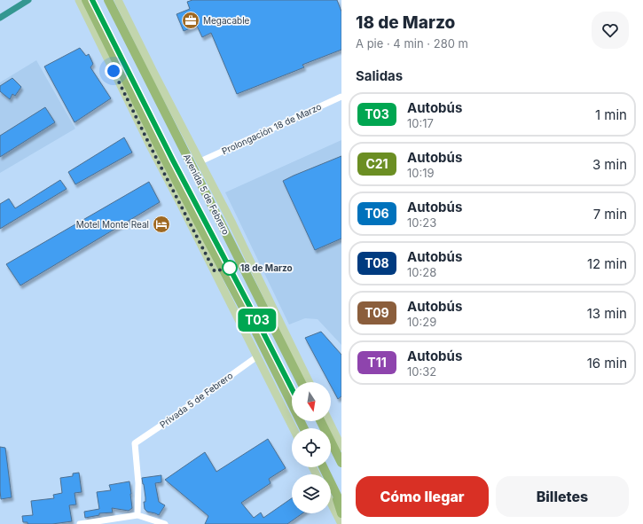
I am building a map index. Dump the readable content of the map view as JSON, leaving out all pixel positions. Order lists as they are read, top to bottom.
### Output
{
  "streets": {
    "highway": ["Avenida 5 de Febrero"],
    "street": ["Prolongación 18 de Marzo", "Privada 5 de Febrero"]
  },
  "crossings": [
    ["Prolongación 18 de Marzo", "Avenida 5 de Febrero"]
  ],
  "places": {
    "office": ["Megacable"],
    "hotel": ["Motel Monte Real"],
    "other": ["18 de Marzo"]
  },
  "lines": ["bus line T03"],
  "north": "bottom",
  "page": {
    "on_map": "T03",
    "heading": [
      ["18 de Marzo", "A pie · 4 min · 280 m"],
      "Salidas"
    ],
    "list": [
      {
        "mark": "T03",
        "name": "Autobús",
        "note": "10:17",
        "value": "1 min"
      },
      {
        "mark": "C21",
        "name": "Autobús",
        "note": "10:19",
        "value": "3 min"
      },
      {
        "mark": "T06",
        "name": "Autobús",
        "note": "10:23",
        "value": "7 min"
      },
      {
        "mark": "T08",
        "name": "Autobús",
        "note": "10:28",
        "value": "12 min"
      },
      {
        "mark": "T09",
        "name": "Autobús",
        "note": "10:29",
        "value": "13 min"
      },
      {
        "mark": "T11",
        "name": "Autobús",
        "note": "10:32",
        "value": "16 min"
      }
    ],
    "buttons": ["Cómo llegar", "Billetes"]
  }
}
